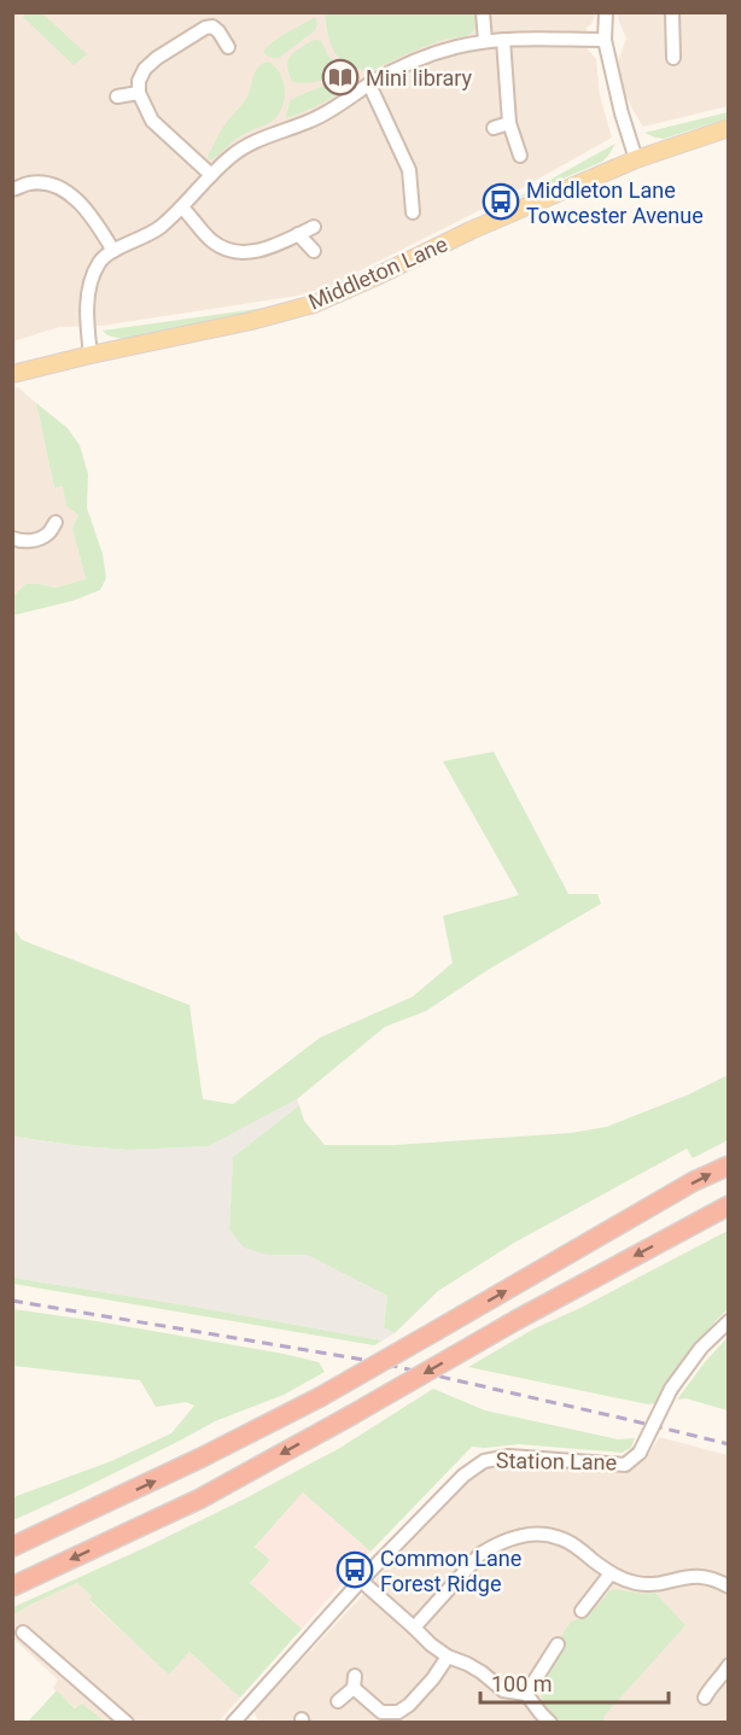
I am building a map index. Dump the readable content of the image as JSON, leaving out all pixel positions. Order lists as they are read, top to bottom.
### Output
{
  "streets": {
    "main road": ["Middleton Lane"],
    "street": ["Station Lane"]
  },
  "places": {
    "library": ["Mini library"],
    "bus stop": ["Middleton Lane Towcester Avenue", "Common Lane Forest Ridge"]
  },
  "scale_bar": "100 m"
}
